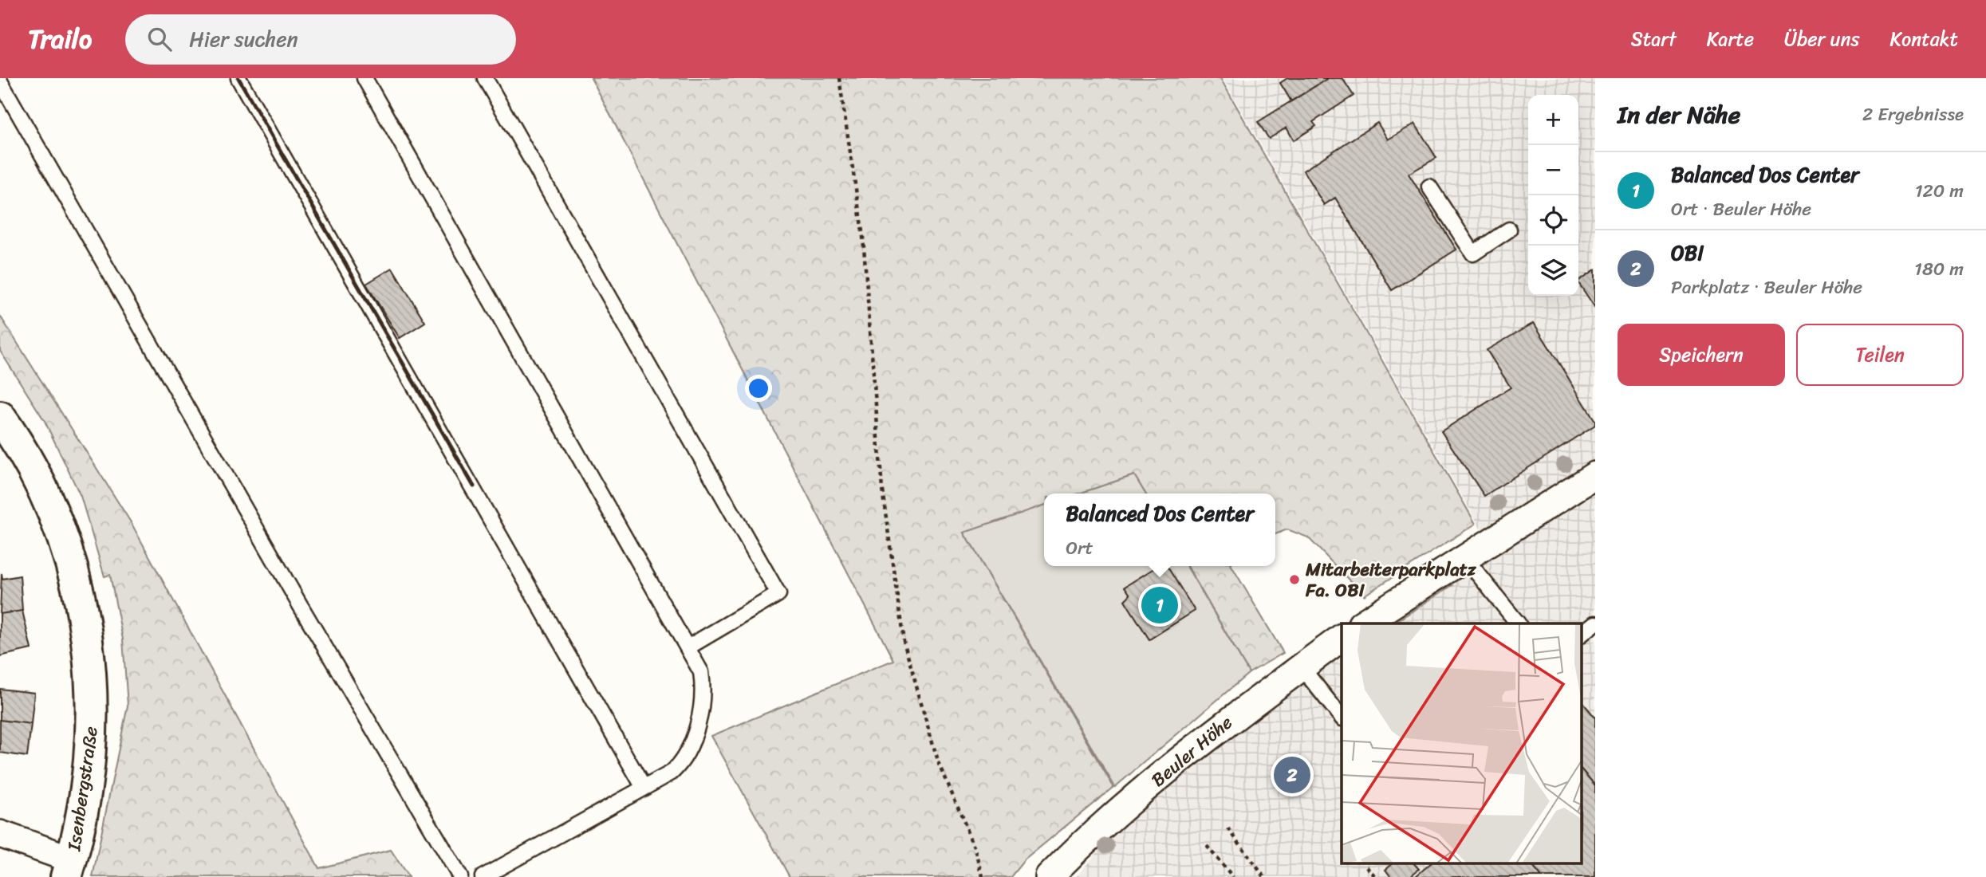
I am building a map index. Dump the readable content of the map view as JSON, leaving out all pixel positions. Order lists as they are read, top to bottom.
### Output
{
  "streets": {
    "main road": ["Isenbergstraße"],
    "street": ["Beuler Höhe"]
  },
  "places": ["Mitarbeiterparkplatz Fa. OBI"],
  "page": {
    "header": "Trailo",
    "search": "Hier suchen",
    "nav": [
      "Start",
      "Karte",
      "Über uns",
      "Kontakt"
    ],
    "heading": ["In der Nähe", "2 Ergebnisse"],
    "map_buttons": ["+", "−"],
    "list": [
      {
        "mark": "1",
        "name": "Balanced Dos Center",
        "note": "Ort · Beuler Höhe",
        "value": "120 m"
      },
      {
        "mark": "2",
        "name": "OBI",
        "note": "Parkplatz · Beuler Höhe",
        "value": "180 m"
      }
    ],
    "buttons": ["Speichern", "Teilen"],
    "popup": ["Balanced Dos Center", "Ort"],
    "pins": ["1", "2"]
  }
}
